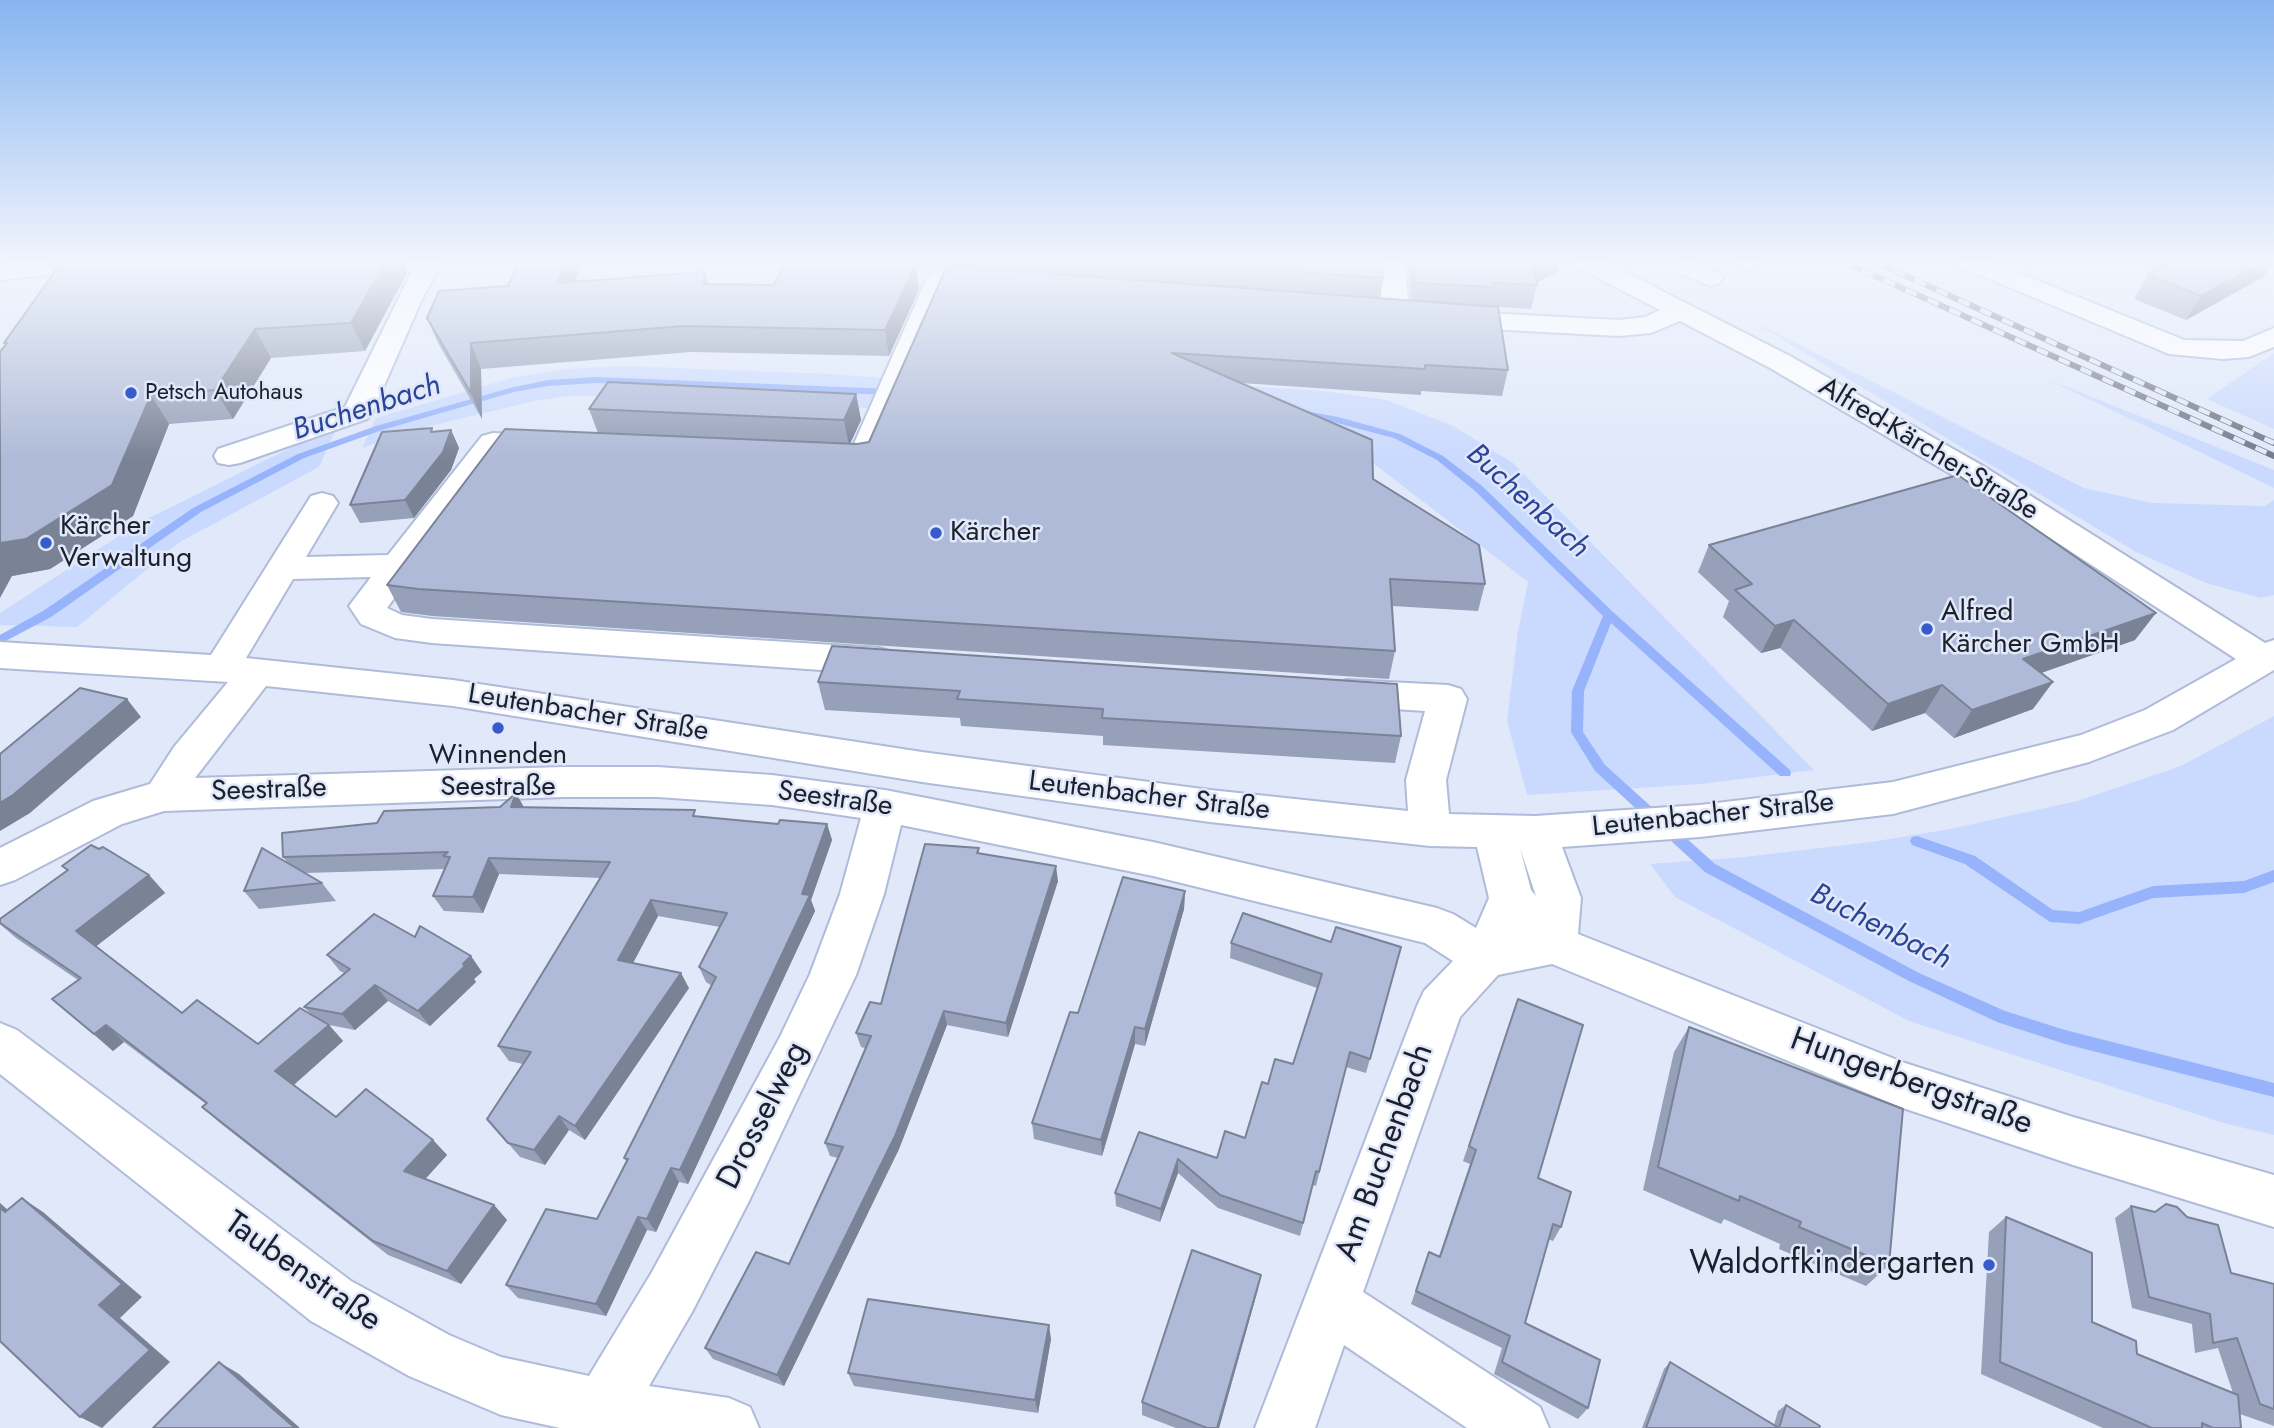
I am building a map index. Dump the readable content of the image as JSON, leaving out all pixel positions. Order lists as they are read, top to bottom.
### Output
{
  "streets": {
    "street": [
      "Alfred-Kärcher-Straße",
      "Leutenbacher Straße",
      "Seestraße",
      "Hungerbergstraße",
      "Drosselweg",
      "Am Buchenbach",
      "Taubenstraße"
    ]
  },
  "crossings": [
    ["Alfred-Kärcher-Straße", "Leutenbacher Straße"],
    ["Leutenbacher Straße", "Seestraße"],
    ["Seestraße", "Drosselweg"],
    ["Seestraße", "Am Buchenbach"],
    ["Drosselweg", "Taubenstraße"]
  ],
  "water": ["Buchenbach"],
  "places": [
    "Petsch Autohaus",
    "Kärcher",
    "Kärcher Verwaltung",
    "Alfred Kärcher GmbH",
    "Winnenden Seestraße",
    "Waldorfkindergarten"
  ]
}
